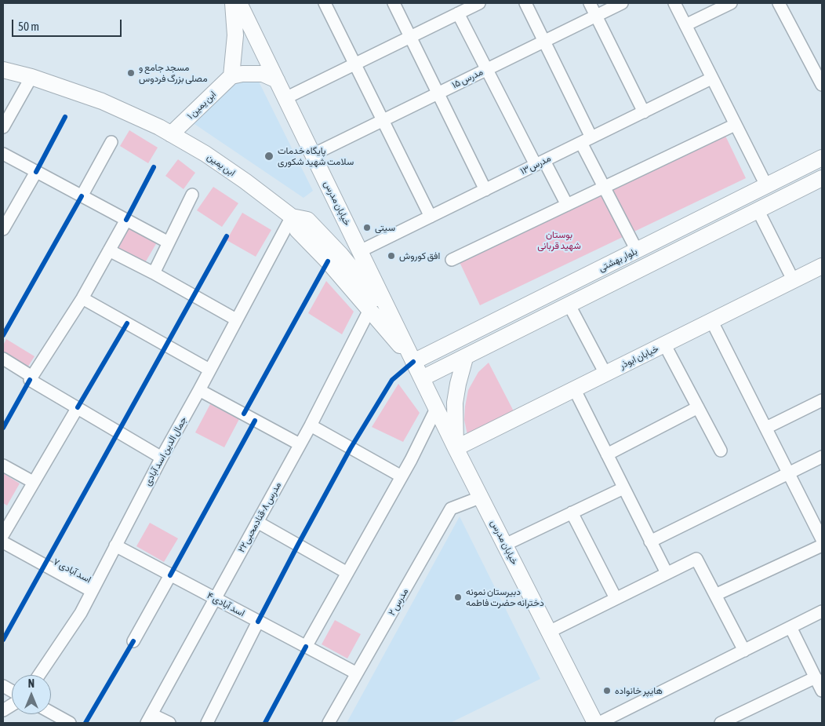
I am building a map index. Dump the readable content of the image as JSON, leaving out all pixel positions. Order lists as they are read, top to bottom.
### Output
{
  "streets": {
    "main road": [
      "ابن یمین ۱",
      "ابن یمین",
      "خیابان مدرس",
      "بلوار بهشتی",
      "خیابان ابوذر"
    ],
    "street": [
      "مدرس ۱۵",
      "مدرس۱۳",
      "جمال الدین اسد آبادی",
      "مدرس ۸-قنادمحبی۲۲",
      "اسد آبادی ۷",
      "مدرس ۲",
      "اسد آبادی ۴"
    ]
  },
  "crossings": [
    ["مدرس ۱۵", "خیابان مدرس"],
    ["ابن یمین ۱", "ابن یمین"],
    ["ابن یمین", "خیابان مدرس"],
    ["ابن یمین", "جمال الدین اسد آبادی"],
    ["مدرس۱۳", "خیابان مدرس"],
    ["خیابان مدرس", "بلوار بهشتی"],
    ["خیابان مدرس", "خیابان ابوذر"],
    ["خیابان مدرس", "جمال الدین اسد آبادی"],
    ["خیابان مدرس", "مدرس ۸-قنادمحبی۲۲"],
    ["خیابان مدرس", "مدرس ۲"],
    ["جمال الدین اسد آبادی", "اسد آبادی ۷"],
    ["جمال الدین اسد آبادی", "اسد آبادی ۴"],
    ["مدرس ۸-قنادمحبی۲۲", "اسد آبادی ۴"],
    ["مدرس ۲", "اسد آبادی ۴"]
  ],
  "parks": ["بوستان شهید قربانی"],
  "places": [
    "مسجد جامع و مصلی بزرگ فردوس",
    "پایگاه خدمات سلامت شهید شکوری",
    "سیتی",
    "افق کوروش",
    "دبیرستان نمونه دخترانه حضرت فاطمه",
    "هایپر خانواده"
  ],
  "scale_bar": "50 m",
  "north": "top"
}
